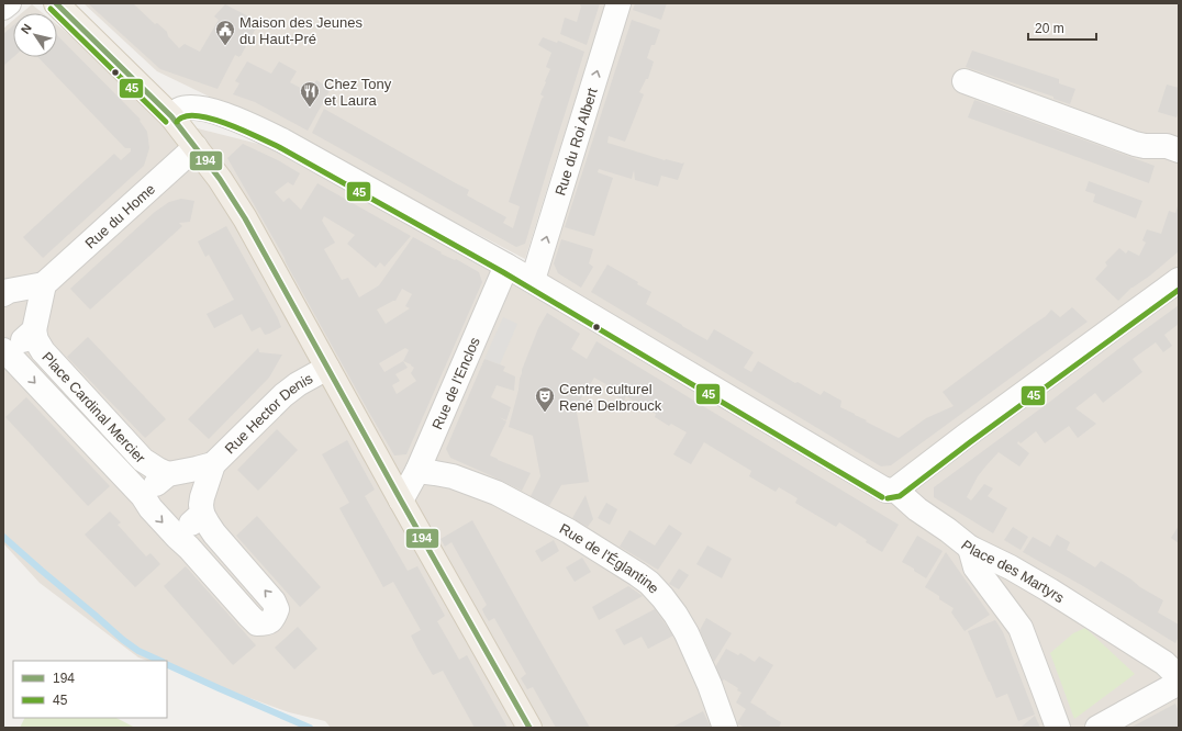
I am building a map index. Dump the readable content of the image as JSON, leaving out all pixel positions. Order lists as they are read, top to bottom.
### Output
{
  "streets": {
    "street": [
      "Rue du Roi Albert",
      "Rue du Home",
      "Rue de l'Enclos",
      "Place Cardinal Mercier",
      "Rue Hector Denis",
      "Rue de l'Églantine",
      "Place des Martyrs"
    ]
  },
  "crossings": [
    ["Rue de l'Enclos", "Rue de l'Églantine"]
  ],
  "one_way": ["Rue du Roi Albert"],
  "places": {
    "public building": ["Maison des Jeunes du Haut-Pré"],
    "restaurant": ["Chez Tony et Laura"],
    "theatre": ["Centre culturel René Delbrouck"]
  },
  "lines": ["transit line 194", "transit line 45"],
  "legend": ["194", "45"],
  "scale_bar": "20 m",
  "north": "top left"
}
